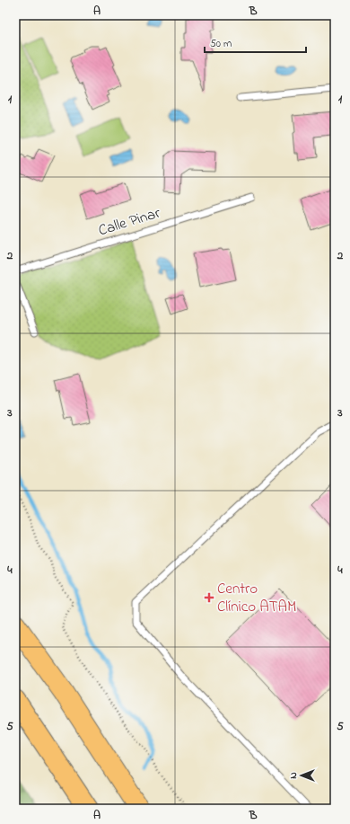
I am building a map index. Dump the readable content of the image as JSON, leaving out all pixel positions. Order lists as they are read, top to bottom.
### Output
{
  "streets": {
    "lane": ["Calle Pinar"]
  },
  "places": {
    "health": ["Centro Clínico ATAM"]
  },
  "scale_bar": "50 m",
  "north": "left",
  "grid": {
    "columns": ["A", "B"],
    "rows": [
      "1",
      "2",
      "3",
      "4",
      "5"
    ]
  }
}
